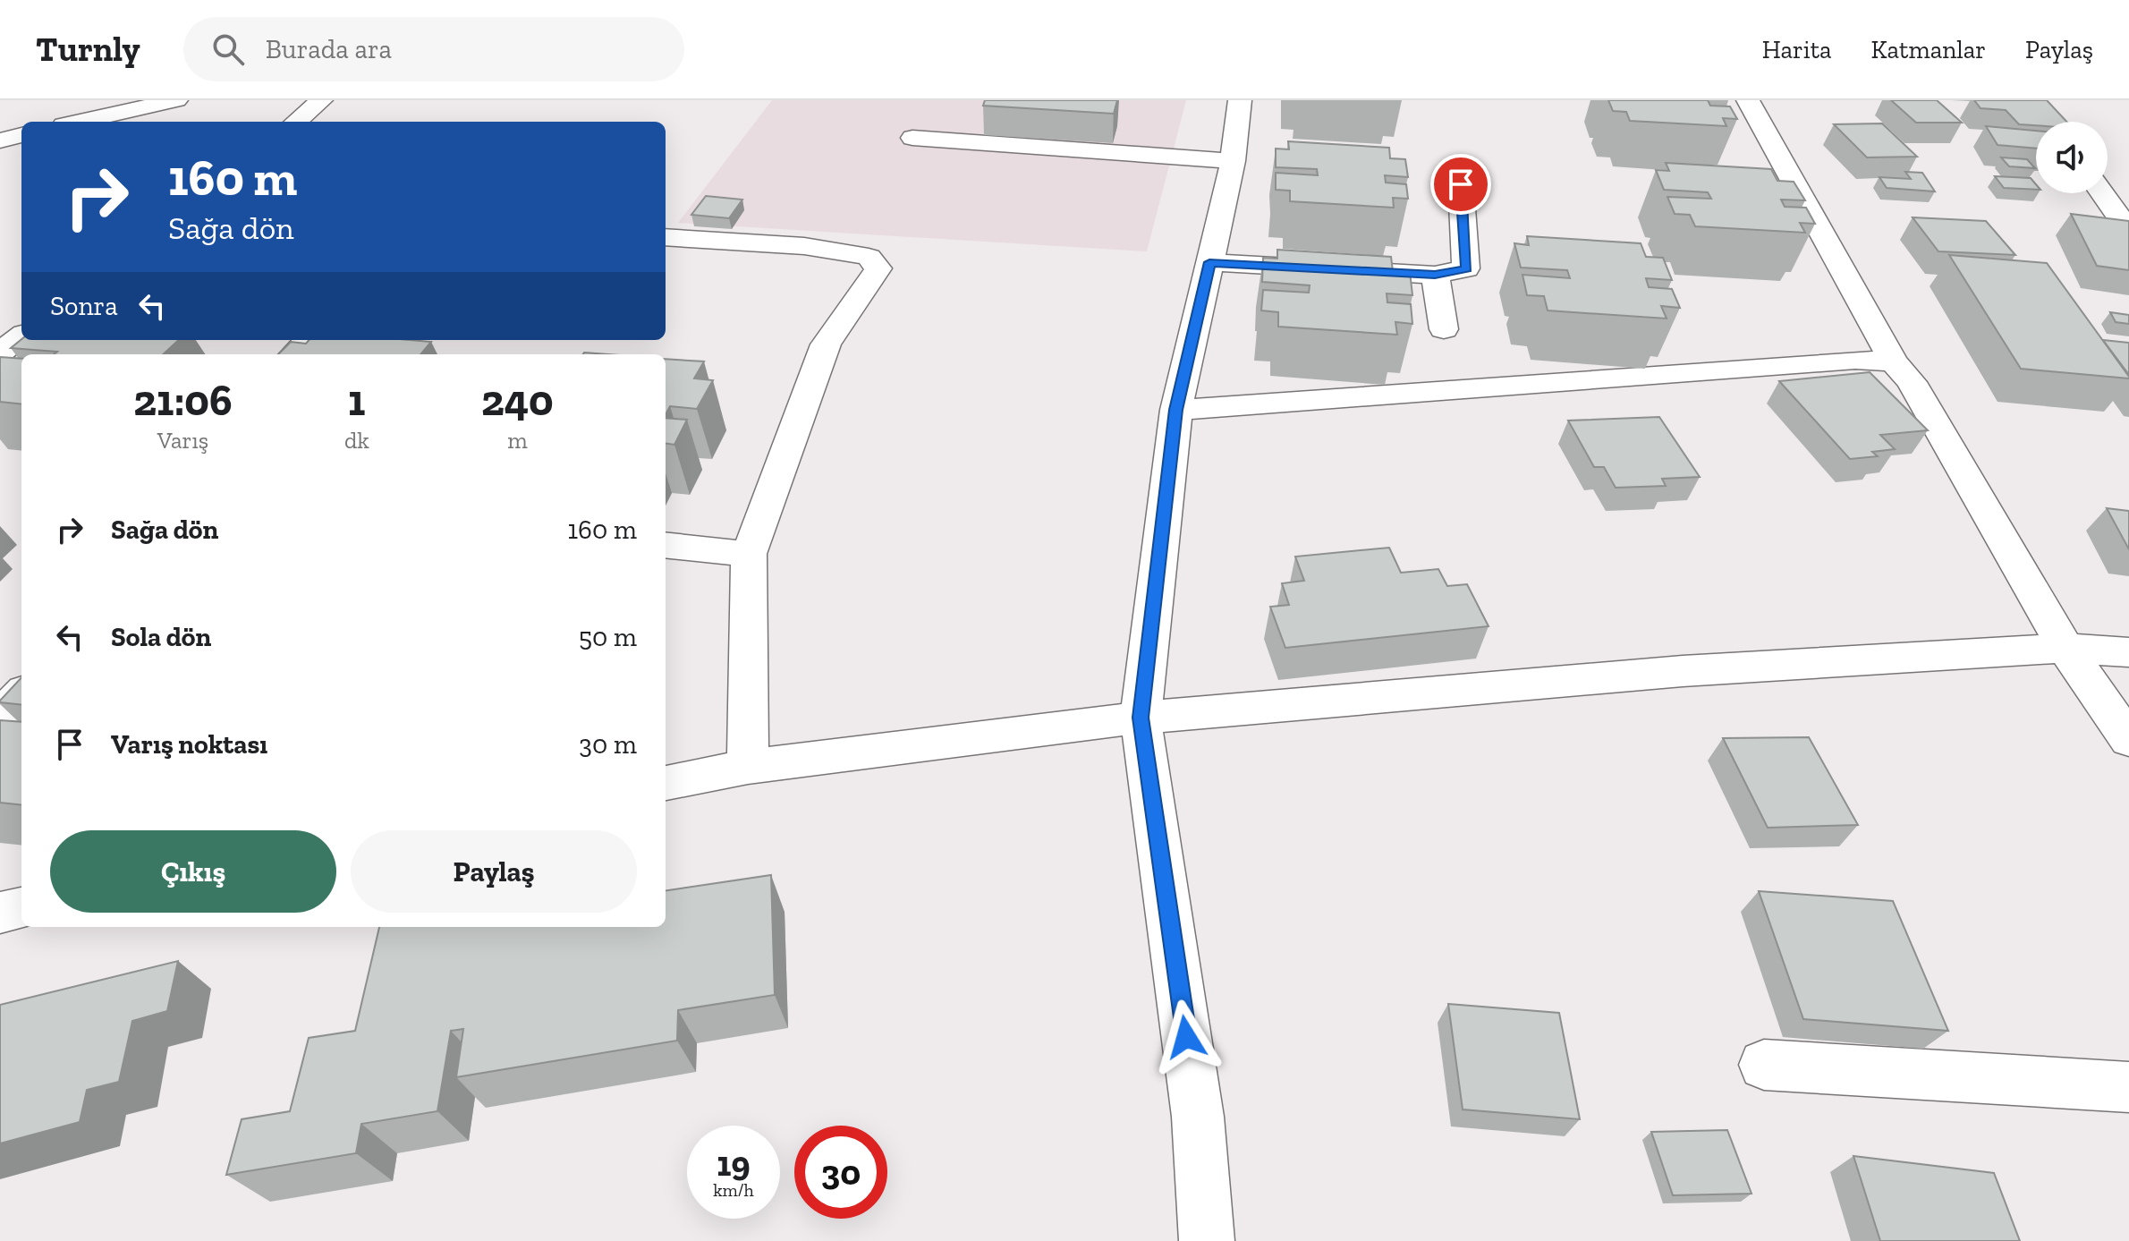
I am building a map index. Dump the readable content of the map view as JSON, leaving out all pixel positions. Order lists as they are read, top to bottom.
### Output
{
  "page": {
    "header": "Turnly",
    "search": "Burada ara",
    "nav": ["Harita", "Katmanlar", "Paylaş"],
    "turn": ["160 m", "Sağa dön"],
    "then": "Sonra",
    "eta": [
      "21:06",
      "Varış",
      "1",
      "dk",
      "240",
      "m"
    ],
    "list": [
      {
        "name": "Sağa dön",
        "value": "160 m"
      },
      {
        "name": "Sola dön",
        "value": "50 m"
      },
      {
        "name": "Varış noktası",
        "value": "30 m"
      }
    ],
    "buttons": ["Çıkış", "Paylaş"],
    "speed": "19 km/h",
    "limit": "30"
  }
}
